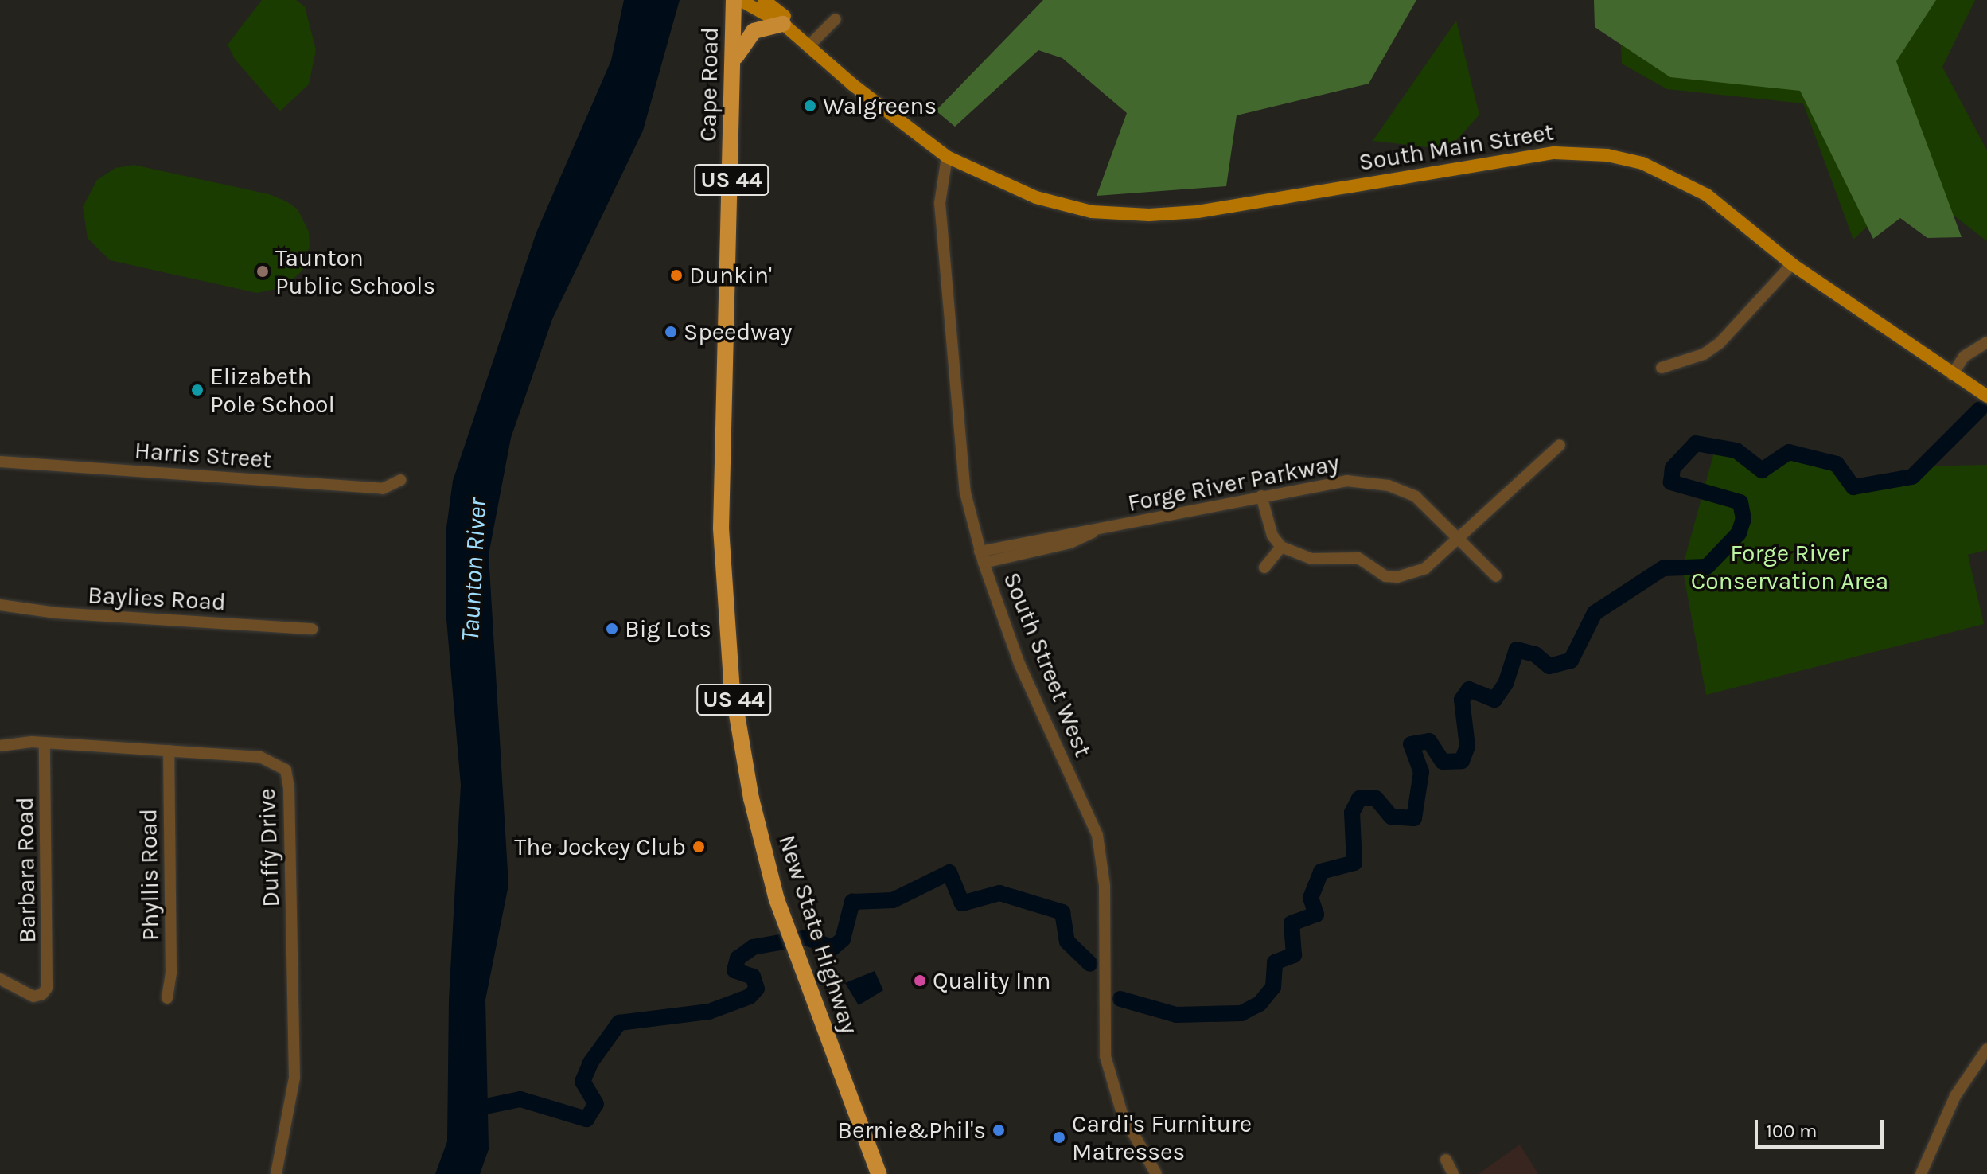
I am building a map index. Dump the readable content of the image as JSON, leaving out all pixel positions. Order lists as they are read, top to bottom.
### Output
{
  "streets": {
    "highway": ["Cape Road", "US 44", "New State Highway"],
    "main road": ["South Main Street"],
    "street": [
      "Harris Street",
      "Forge River Parkway",
      "Baylies Road",
      "South Street West",
      "Duffy Drive",
      "Barbara Road",
      "Phyllis Road"
    ]
  },
  "crossings": [
    ["Cape Road", "New State Highway"],
    ["South Main Street", "South Street West"],
    ["Forge River Parkway", "South Street West"],
    ["Duffy Drive", "Barbara Road"],
    ["Duffy Drive", "Phyllis Road"]
  ],
  "water": ["Taunton River"],
  "parks": ["Forge River Conservation Area"],
  "places": [
    "Walgreens",
    "Taunton Public Schools",
    "Dunkin'",
    "Speedway",
    "Elizabeth Pole School",
    "Big Lots",
    "The Jockey Club",
    "Quality Inn",
    "Bernie&Phil's",
    "Cardi's Furniture Matresses"
  ],
  "scale_bar": "100 m"
}
